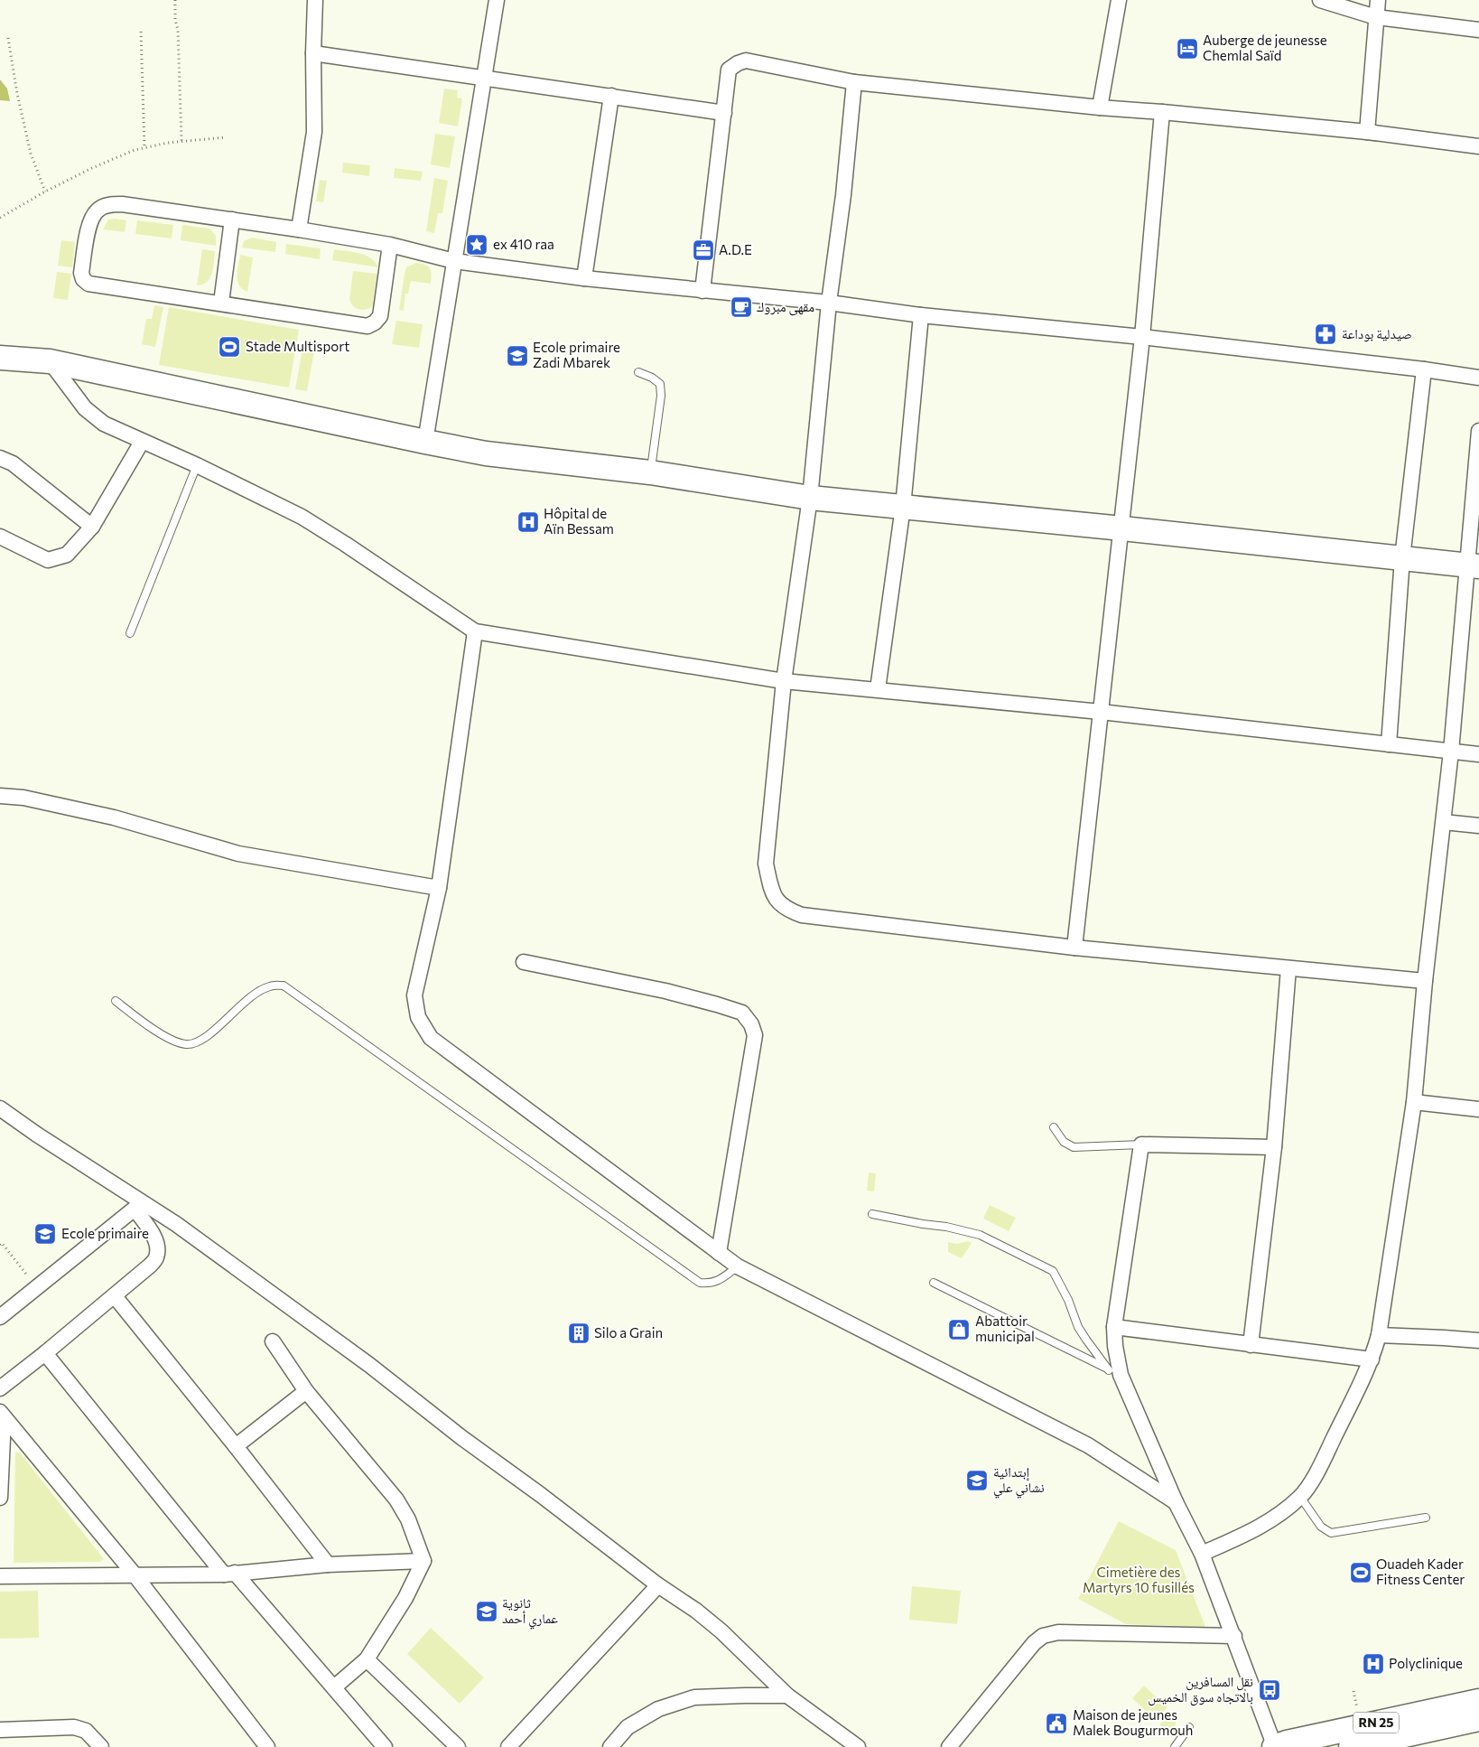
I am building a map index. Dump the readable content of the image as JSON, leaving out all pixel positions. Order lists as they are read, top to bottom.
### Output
{
  "streets": {
    "main road": ["RN 25"]
  },
  "parks": ["Cimetière des Martyrs 10 fusillés"],
  "places": {
    "hotel": ["Auberge de jeunesse Chemlal Saïd"],
    "place": ["ex 410 raa"],
    "office": ["A.D.E"],
    "cafe": ["مقهى مبروك"],
    "pharmacy": ["صيدلية بوداعة"],
    "sports": ["Stade Multisport", "Ouadeh Kader Fitness Center"],
    "school or university": [
      "Ecole primaire Zadi Mbarek",
      "Ecole primaire",
      "إبتدائية نشاني علي",
      "ثانوية عماري أحمد"
    ],
    "hospital": ["Hôpital de Aïn Bessam", "Polyclinique"],
    "shop": ["Abattoir municipal"],
    "building": ["Silo a Grain"],
    "bus stop": ["نقل المسافرين بالاتجاه سوق الخميس"],
    "public building": ["Maison de jeunes Malek Bougurmouh"]
  }
}
